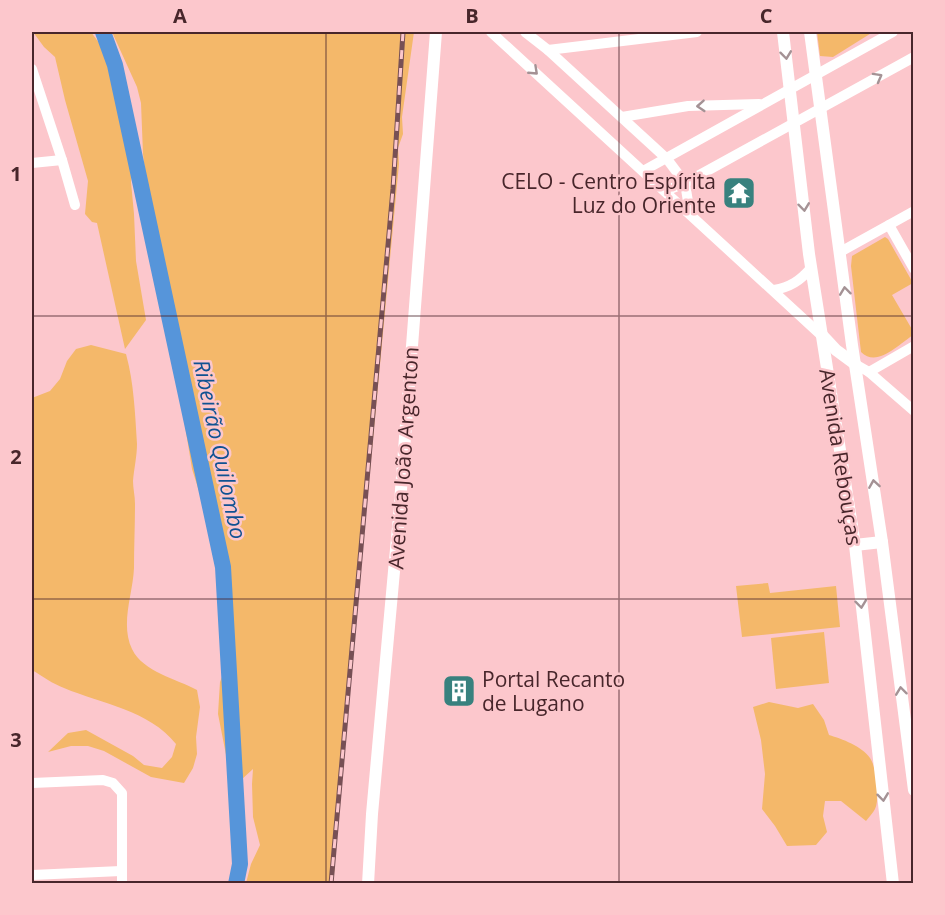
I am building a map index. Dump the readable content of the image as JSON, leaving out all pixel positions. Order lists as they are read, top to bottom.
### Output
{
  "streets": {
    "main road": ["Avenida Rebouças", "Avenida João Argenton"]
  },
  "water": ["Ribeirão Quilombo"],
  "places": {
    "temple": ["CELO - Centro Espírita Luz do Oriente"],
    "building": ["Portal Recanto de Lugano"]
  },
  "grid": {
    "columns": ["A", "B", "C"],
    "rows": ["1", "2", "3"]
  }
}
